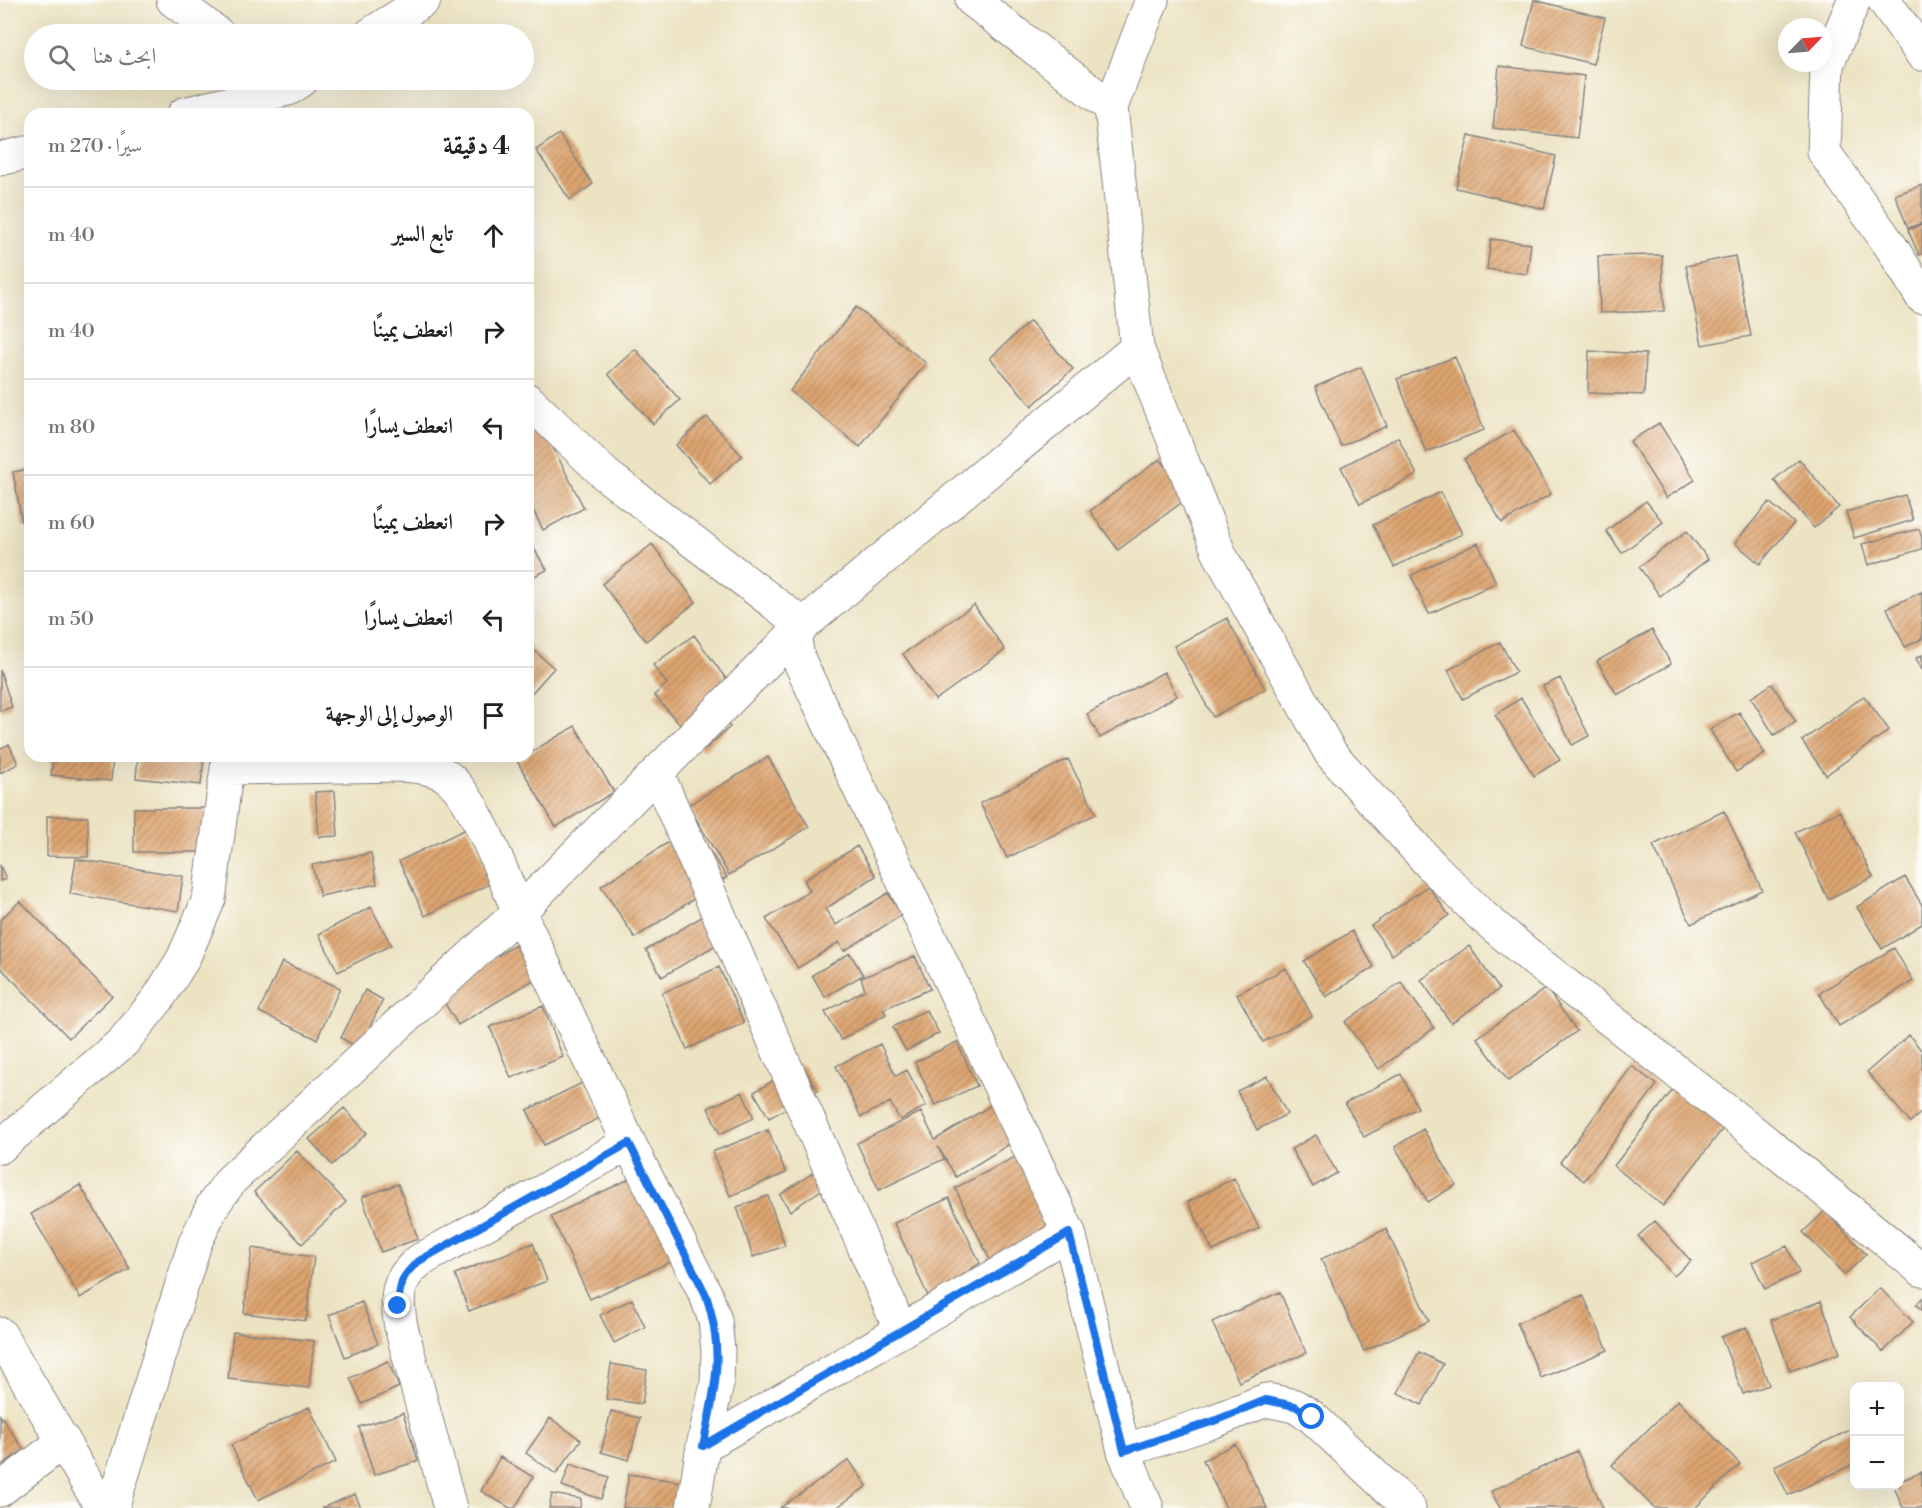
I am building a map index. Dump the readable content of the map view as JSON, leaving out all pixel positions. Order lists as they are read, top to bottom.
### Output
{
  "north": "top right",
  "page": {
    "search": "ابحث هنا",
    "heading": ["4 دقيقة", "سيرًا · 270 m"],
    "list": [
      ["تابع السير", "40 m"],
      ["انعطف يمينًا", "40 m"],
      ["انعطف يسارًا", "80 m"],
      ["انعطف يمينًا", "60 m"],
      ["انعطف يسارًا", "50 m"],
      "الوصول إلى الوجهة"
    ],
    "map_buttons": ["+", "−"]
  }
}
